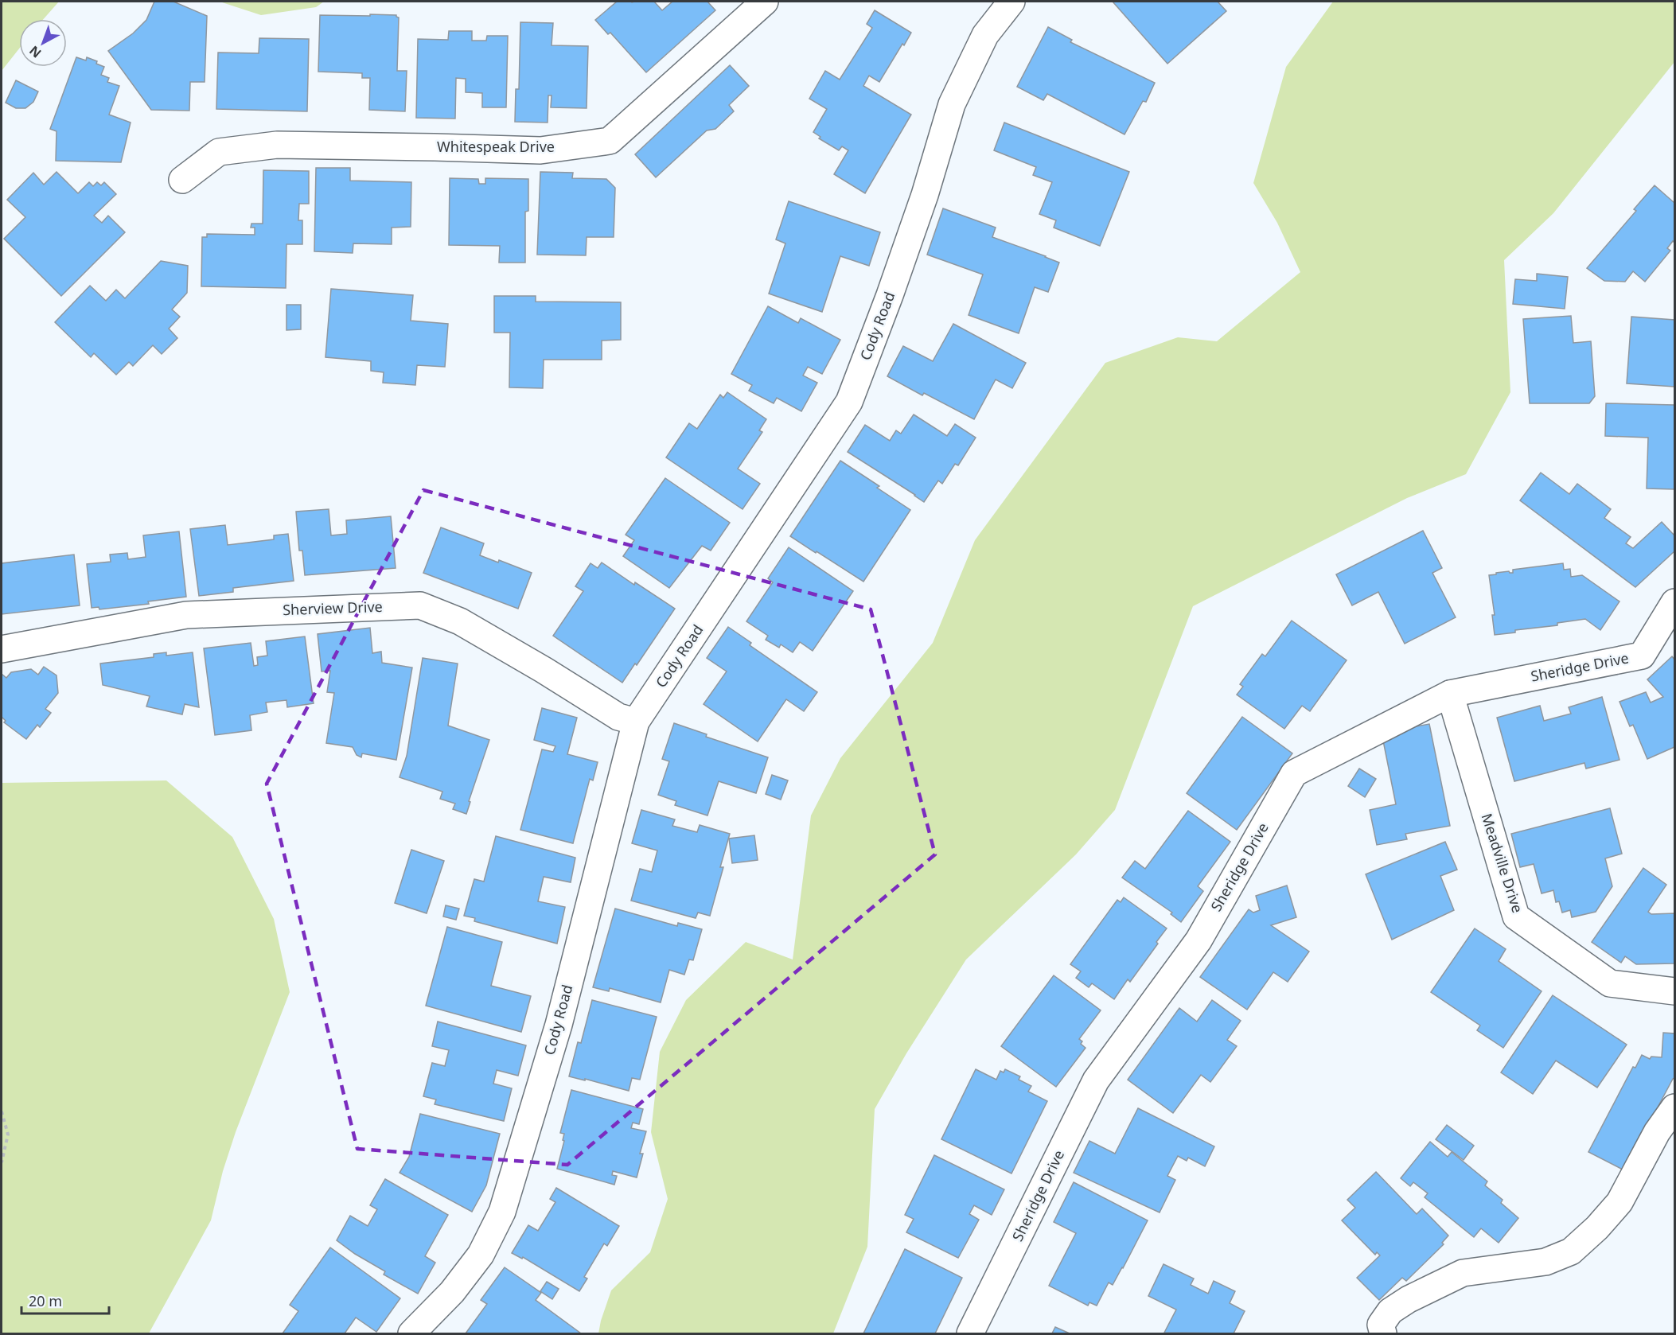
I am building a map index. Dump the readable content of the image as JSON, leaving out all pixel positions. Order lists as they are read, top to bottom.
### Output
{
  "streets": {
    "street": [
      "Whitespeak Drive",
      "Cody Road",
      "Sherview Drive",
      "Sheridge Drive",
      "Meadville Drive"
    ]
  },
  "crossings": [
    ["Cody Road", "Sherview Drive"],
    ["Sheridge Drive", "Meadville Drive"]
  ],
  "scale_bar": "20 m",
  "north": "bottom left"
}
